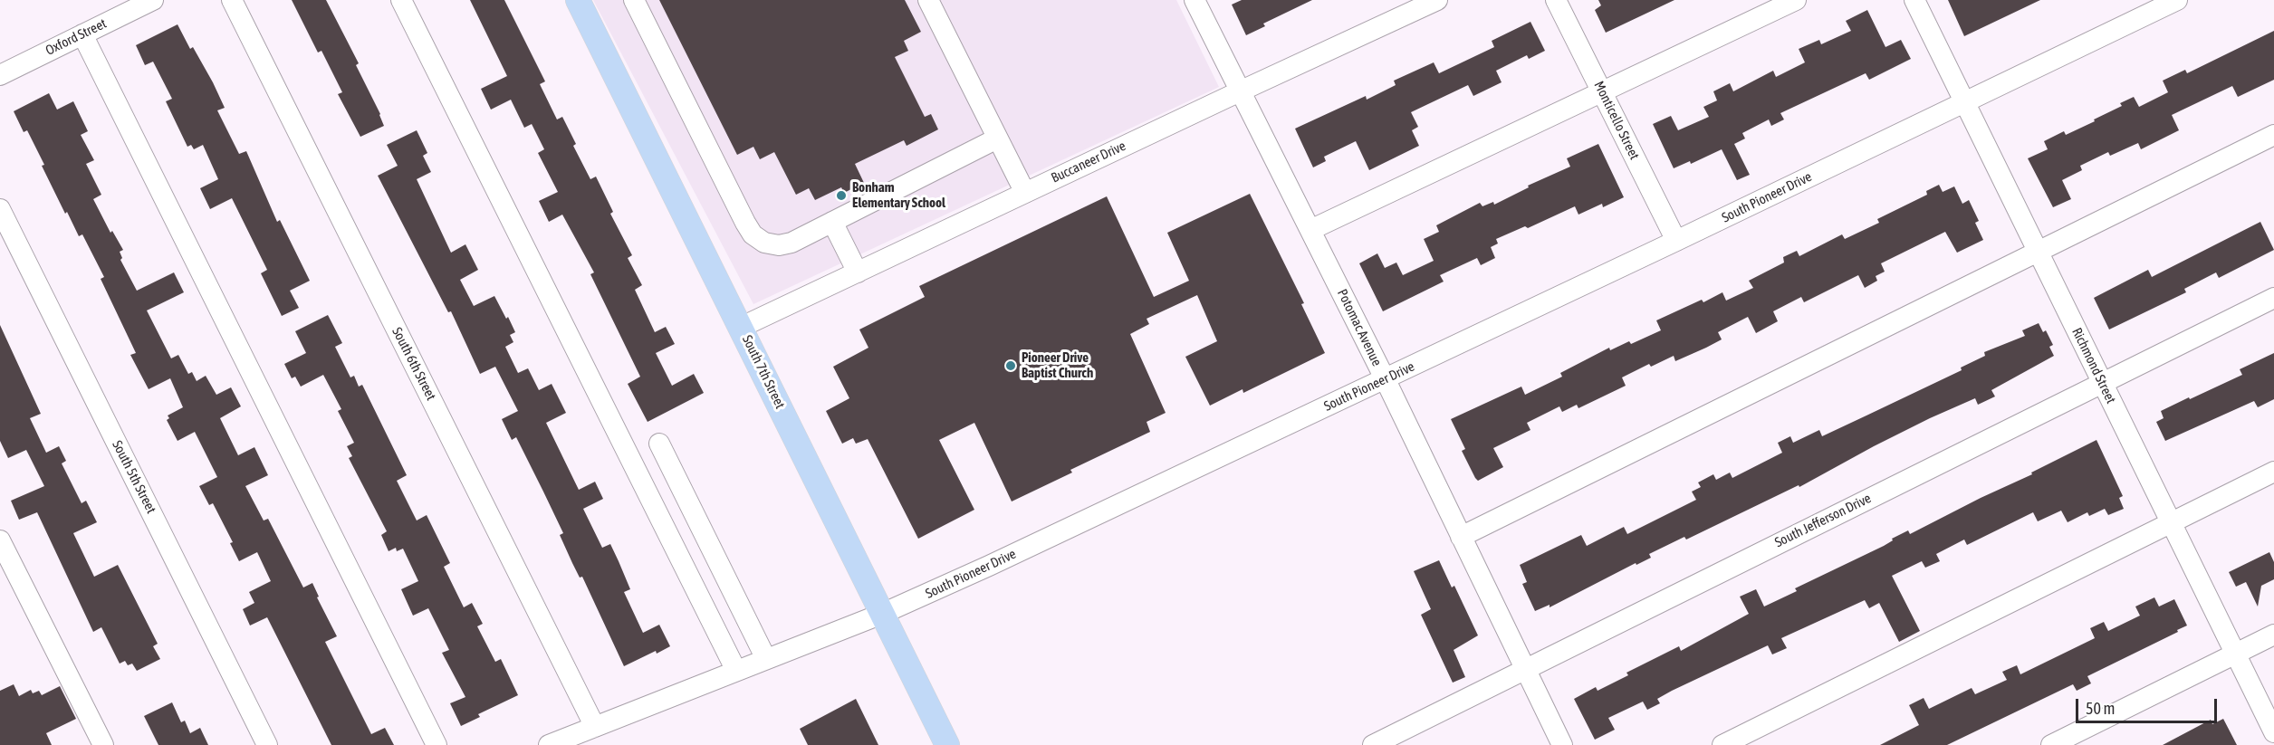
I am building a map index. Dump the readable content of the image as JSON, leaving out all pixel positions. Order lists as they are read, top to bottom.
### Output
{
  "streets": {
    "main road": ["South 7th Street"],
    "street": [
      "Oxford Street",
      "Monticello Street",
      "Buccaneer Drive",
      "South Pioneer Drive",
      "Potomac Avenue",
      "South 6th Street",
      "Richmond Street",
      "South 5th Street",
      "South Jefferson Drive"
    ]
  },
  "crossings": [
    ["Monticello Street", "South Pioneer Drive"],
    ["Buccaneer Drive", "Potomac Avenue"],
    ["Buccaneer Drive", "South 7th Street"],
    ["South Pioneer Drive", "Potomac Avenue"],
    ["South Pioneer Drive", "South 6th Street"],
    ["South Pioneer Drive", "Richmond Street"],
    ["South Pioneer Drive", "South 7th Street"],
    ["Potomac Avenue", "South Jefferson Drive"],
    ["Richmond Street", "South Jefferson Drive"]
  ],
  "places": ["Bonham Elementary School", "Pioneer Drive Baptist Church"],
  "scale_bar": "50 m"
}
